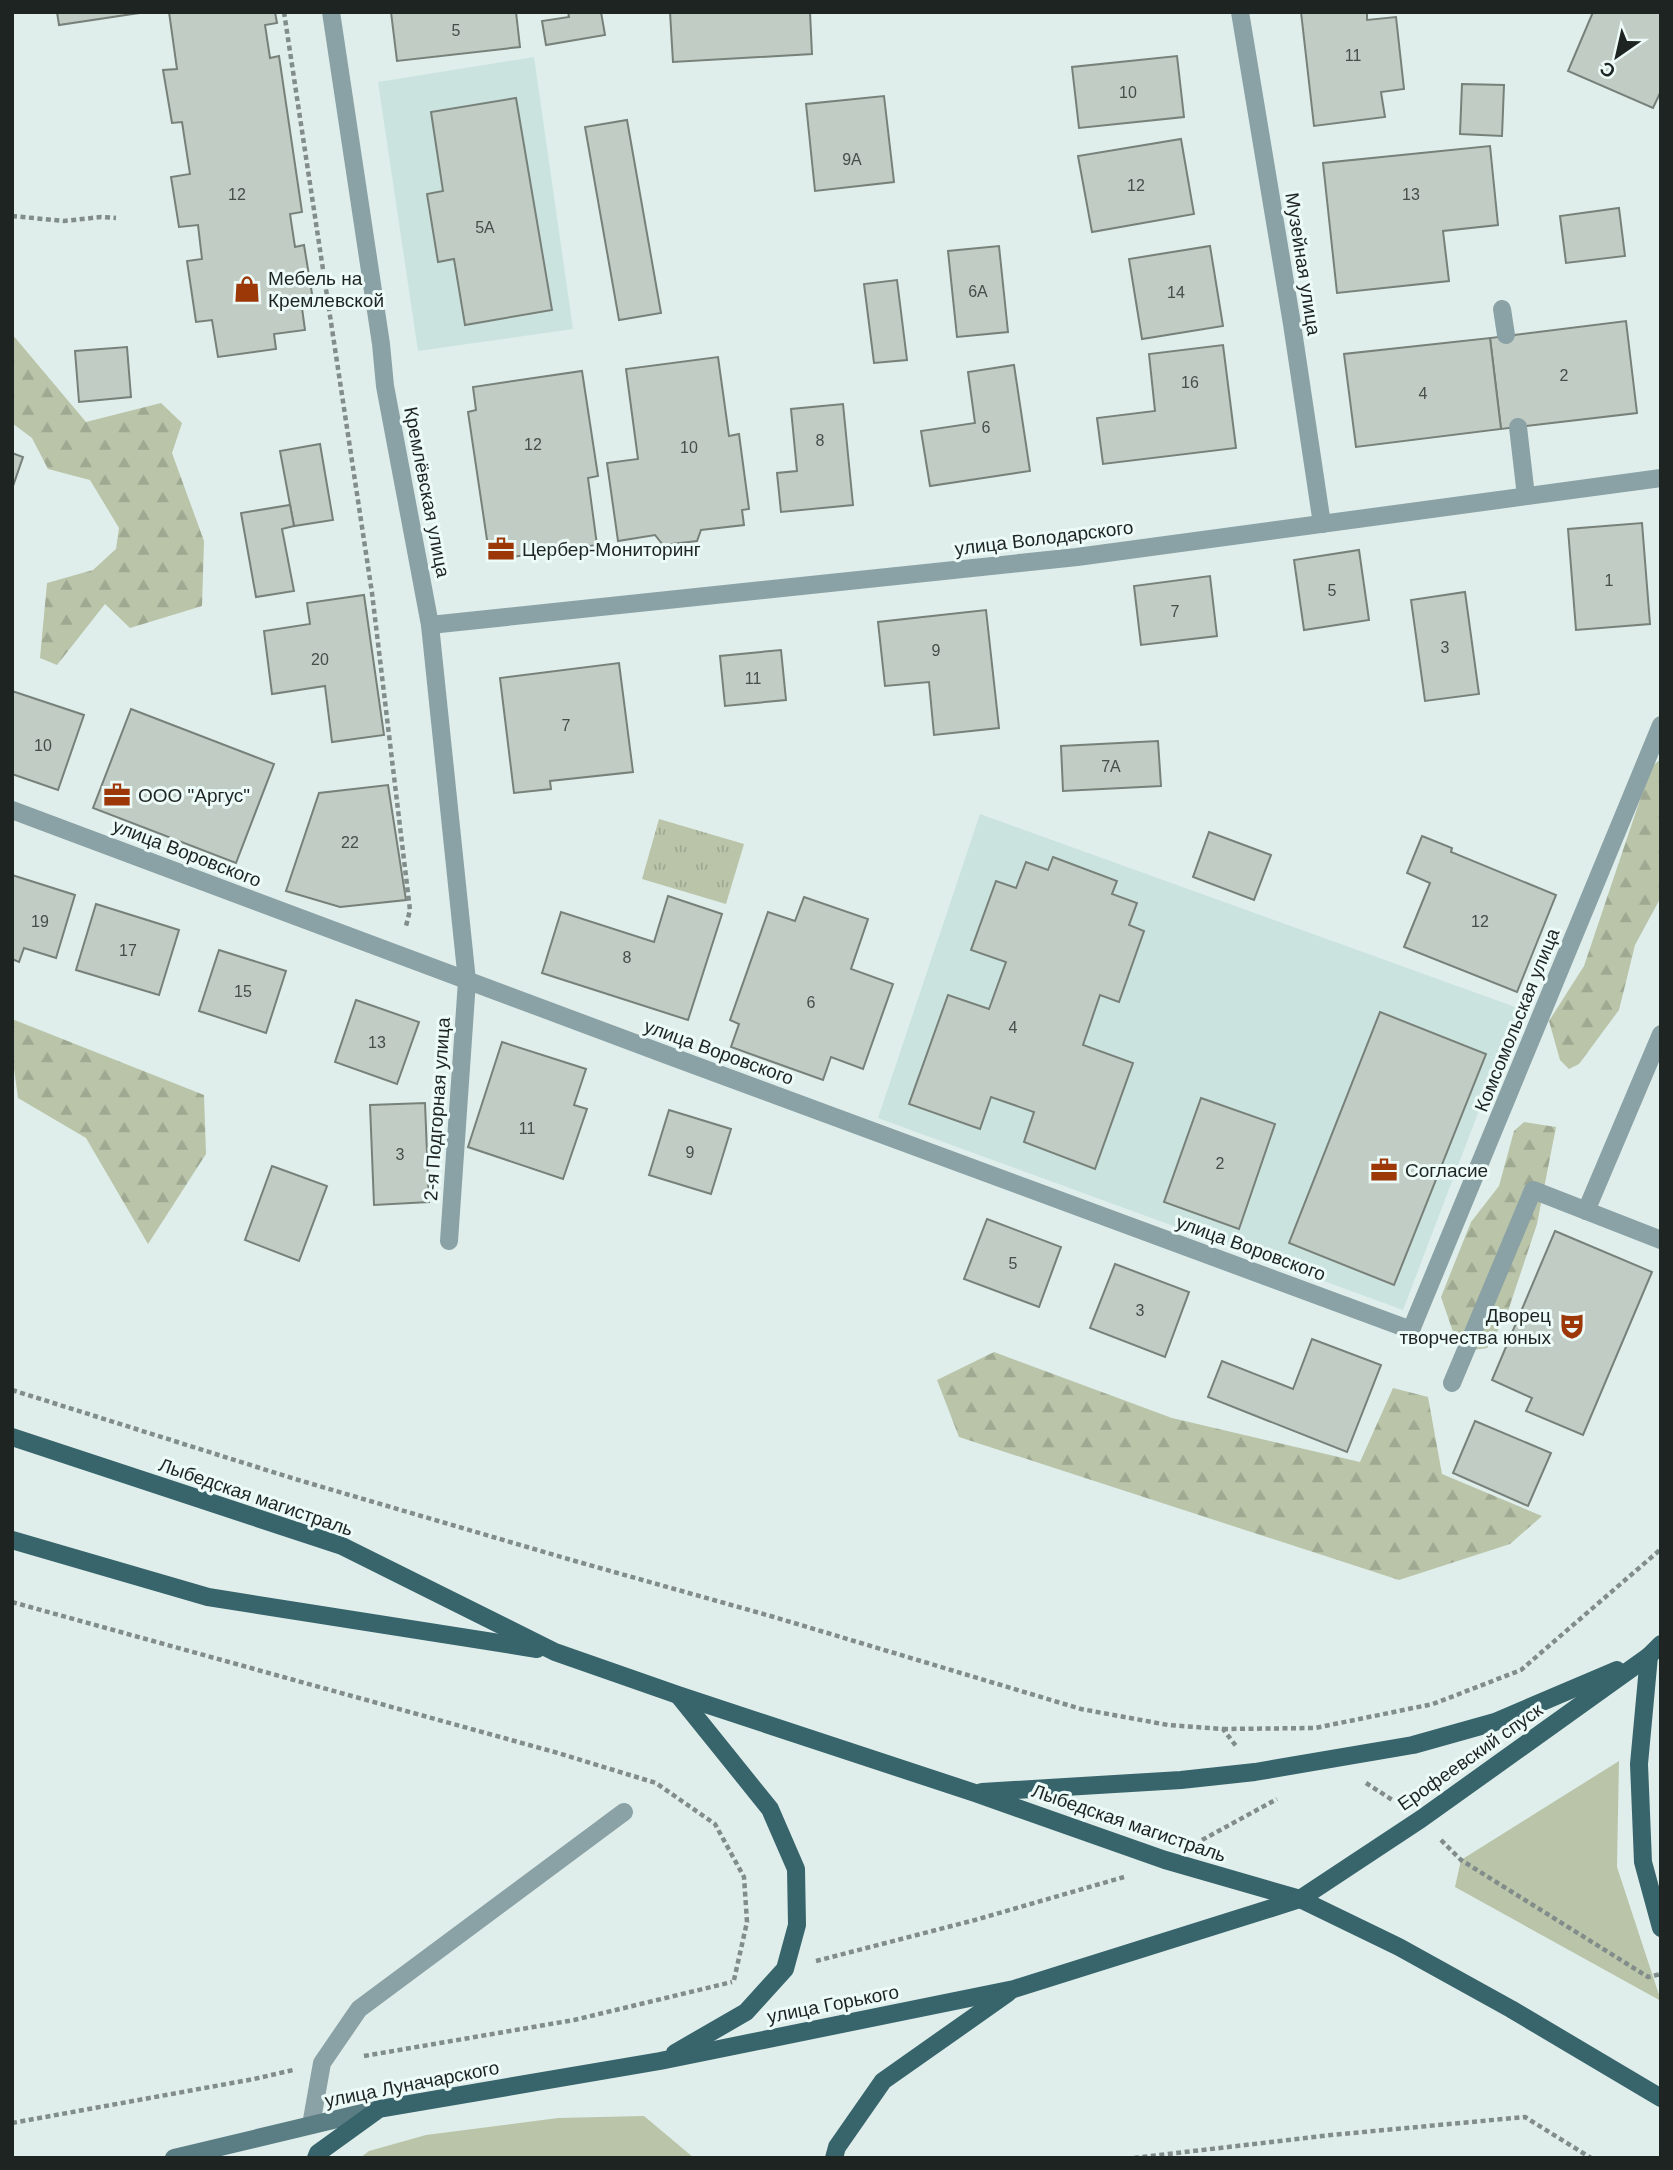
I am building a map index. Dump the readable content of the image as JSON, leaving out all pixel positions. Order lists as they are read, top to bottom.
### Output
{
  "streets": {
    "main road": [
      "Лыбедская магистраль",
      "Ерофеевский спуск",
      "улица Горького",
      "улица Луначарского"
    ],
    "street": [
      "Музейная улица",
      "Кремлёвская улица",
      "улица Володарского",
      "улица Воровского",
      "Комсомольская улица",
      "2-я Подгорная улица"
    ]
  },
  "crossings": [
    ["Музейная улица", "улица Володарского"],
    ["Кремлёвская улица", "улица Володарского"],
    ["Кремлёвская улица", "улица Воровского"],
    ["Кремлёвская улица", "2-я Подгорная улица"],
    ["улица Воровского", "Комсомольская улица"],
    ["улица Воровского", "2-я Подгорная улица"],
    ["Лыбедская магистраль", "Ерофеевский спуск"],
    ["Лыбедская магистраль", "улица Горького"],
    ["Ерофеевский спуск", "улица Горького"],
    ["улица Горького", "улица Луначарского"]
  ],
  "places": {
    "shop": ["Мебель на Кремлевской"],
    "office": ["Цербер-Мониторинг", "ООО \"Аргус\"", "Согласие"],
    "theatre": ["Дворец творчества юных"]
  },
  "house_numbers": [
    "5",
    "11",
    "10",
    "9А",
    "12",
    "12",
    "13",
    "5А",
    "6А",
    "14",
    "2",
    "16",
    "4",
    "6",
    "8",
    "12",
    "10",
    "1",
    "5",
    "7",
    "3",
    "9",
    "20",
    "11",
    "7",
    "10",
    "7А",
    "22",
    "19",
    "12",
    "17",
    "8",
    "15",
    "6",
    "4",
    "13",
    "11",
    "9",
    "3",
    "2",
    "5",
    "3"
  ],
  "north": "bottom left"
}
